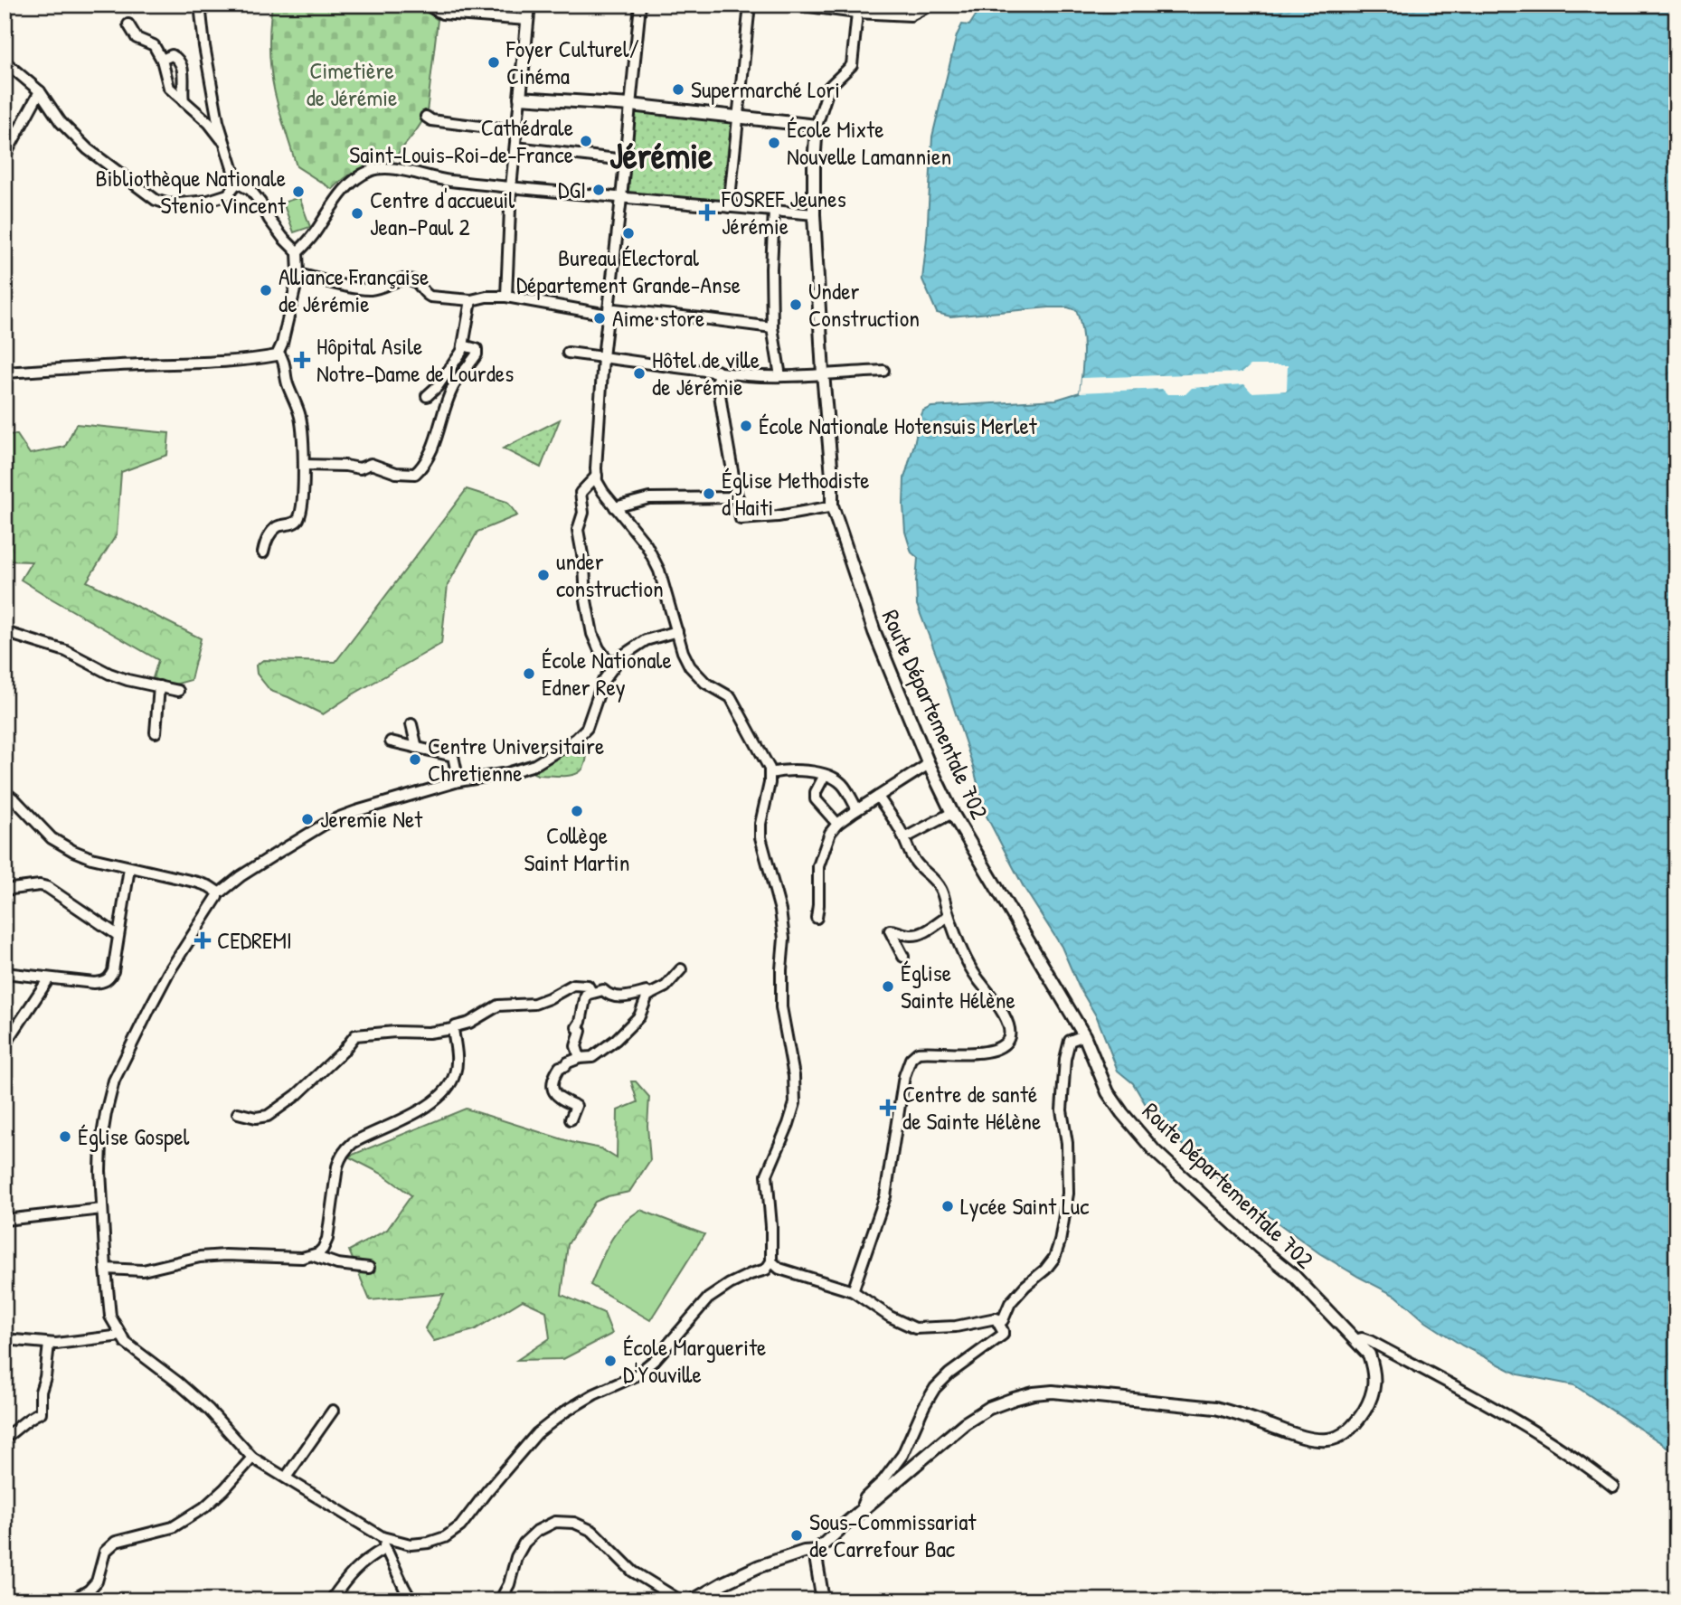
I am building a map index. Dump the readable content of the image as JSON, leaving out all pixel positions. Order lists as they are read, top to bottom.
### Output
{
  "streets": {
    "main road": ["Route Départementale 702"]
  },
  "districts": ["Jérémie"],
  "parks": ["Cimetière de Jérémie"],
  "places": {
    "other": [
      "Foyer Culturel/ Cinéma",
      "Supermarché Lori",
      "Cathédrale Saint-Louis-Roi-de-France",
      "École Mixte Nouvelle Lamannien",
      "DGI",
      "Bibliothèque Nationale Stenio Vincent",
      "Centre d'accueuil Jean-Paul 2",
      "Bureau Électoral Département Grande-Anse",
      "Alliance Française de Jérémie",
      "Under Construction",
      "Aime store",
      "Hôtel de ville de Jérémie",
      "École Nationale Hotensuis Merlet",
      "Église Methodiste d'Haiti",
      "under construction",
      "École Nationale Edner Rey",
      "Centre Universitaire Chretienne",
      "Collège Saint Martin",
      "Jeremie Net",
      "Église Sainte Hélène",
      "Église Gospel",
      "Lycée Saint Luc",
      "École Marguerite D'Youville",
      "Sous-Commissariat de Carrefour Bac"
    ],
    "health": [
      "FOSREF Jeunes Jérémie",
      "Hôpital Asile Notre-Dame de Lourdes",
      "CEDREMI",
      "Centre de santé de Sainte Hélène"
    ]
  }
}
